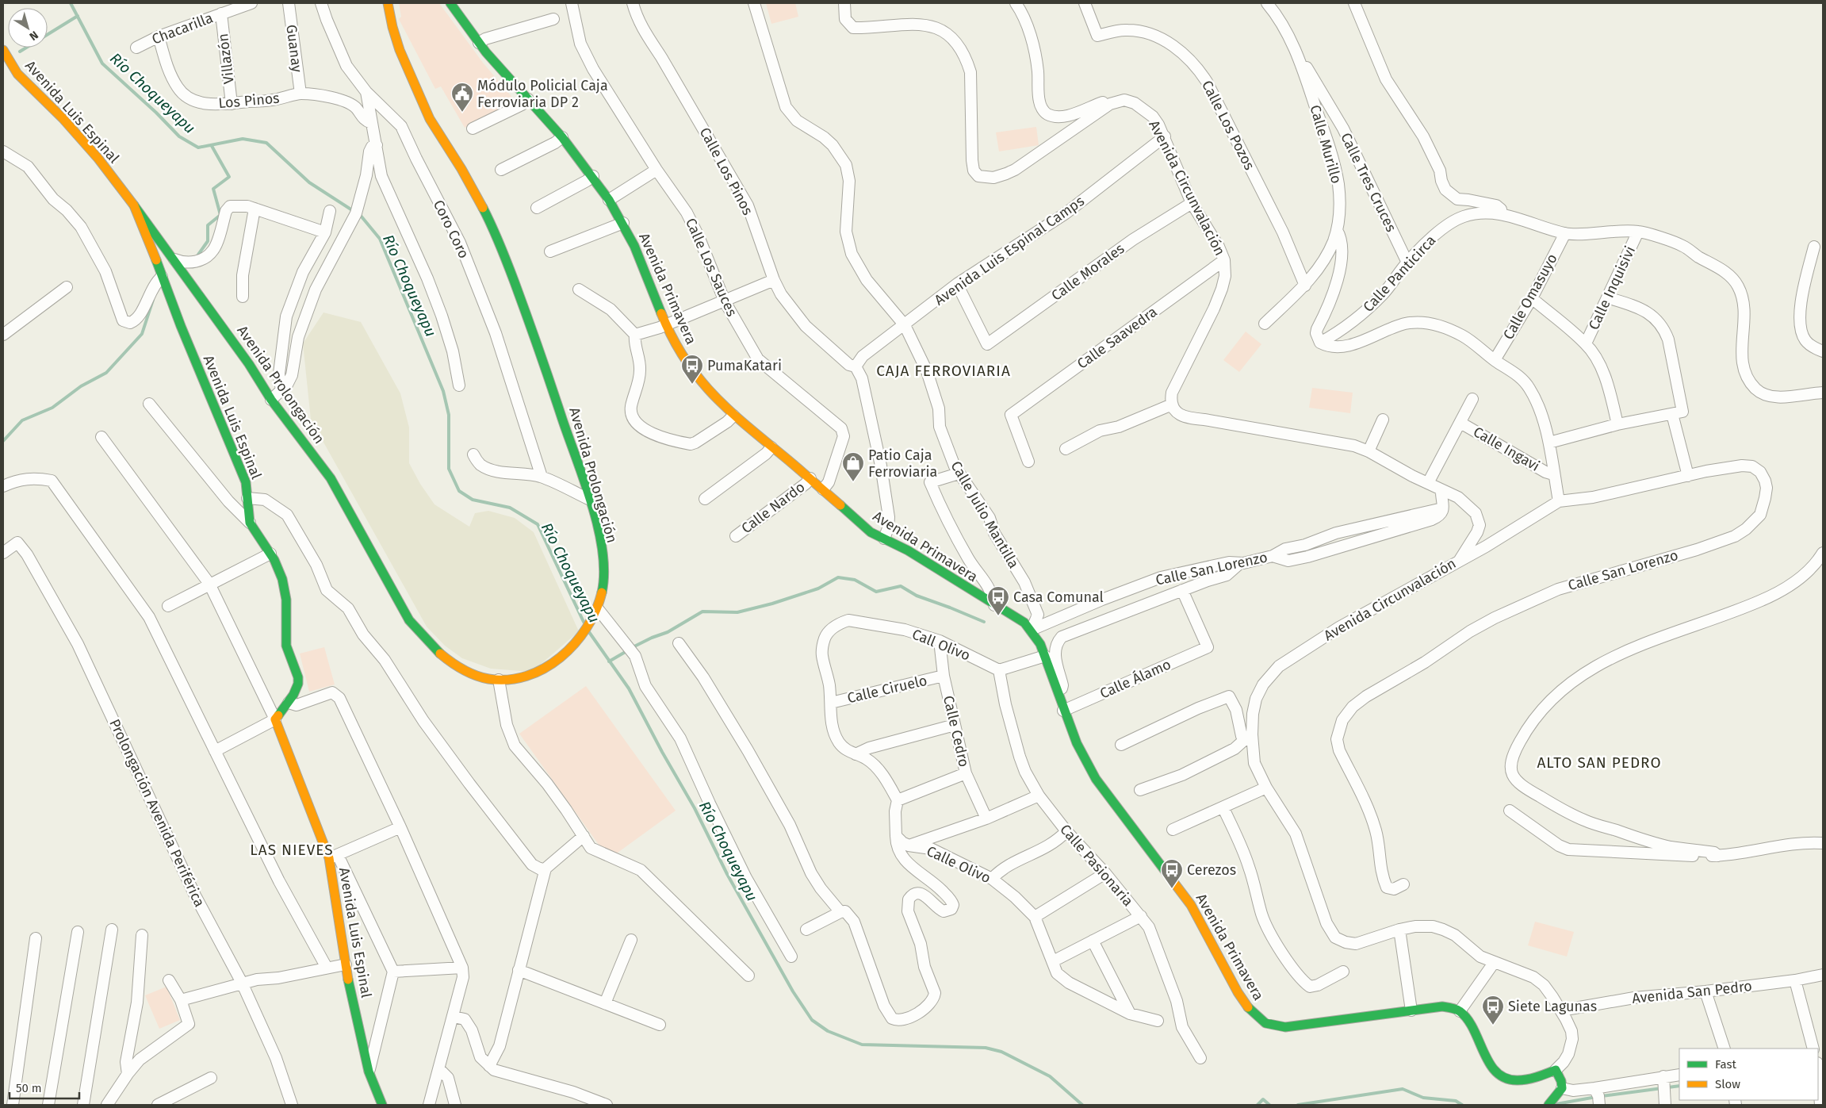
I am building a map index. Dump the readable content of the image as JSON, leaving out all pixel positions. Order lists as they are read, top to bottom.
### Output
{
  "streets": {
    "street": [
      "Chacarilla",
      "Guanay",
      "Villazón",
      "Los Pinos",
      "Avenida Luis Espinal",
      "Calle Los Pozos",
      "Calle Murillo",
      "Calle Los Pinos",
      "Calle Tres Cruces",
      "Avenida Circunvalación",
      "Coro Coro",
      "Avenida Luis Espinal Camps",
      "Calle Los Sauces",
      "Calle Morales",
      "Calle Panticirca",
      "Calle Inquisivi",
      "Avenida Primavera",
      "Calle Omasuyo",
      "Calle Saavedra",
      "Avenida Prolongación",
      "Calle Ingavi",
      "Calle Nardo",
      "Calle Julio Mantilla",
      "Calle San Lorenzo",
      "Call Olivo",
      "Calle Álamo",
      "Calle Ciruelo",
      "Calle Cedro",
      "Prolongación Avenida Periférica",
      "Calle Olivo",
      "Calle Pasionaria",
      "Avenida San Pedro"
    ]
  },
  "crossings": [
    ["Chacarilla", "Villazón"],
    ["Chacarilla", "Los Pinos"],
    ["Guanay", "Los Pinos"],
    ["Villazón", "Los Pinos"],
    ["Avenida Luis Espinal", "Avenida Prolongación"],
    ["Calle Los Pozos", "Calle Murillo"],
    ["Calle Murillo", "Calle Tres Cruces"],
    ["Calle Los Pinos", "Avenida Luis Espinal Camps"],
    ["Calle Tres Cruces", "Calle Panticirca"],
    ["Avenida Circunvalación", "Avenida Luis Espinal Camps"],
    ["Avenida Circunvalación", "Calle Morales"],
    ["Avenida Circunvalación", "Avenida Primavera"],
    ["Avenida Circunvalación", "Calle Saavedra"],
    ["Avenida Circunvalación", "Calle San Lorenzo"],
    ["Avenida Circunvalación", "Avenida San Pedro"],
    ["Avenida Luis Espinal Camps", "Calle Morales"],
    ["Avenida Luis Espinal Camps", "Calle Julio Mantilla"],
    ["Calle Los Sauces", "Avenida Primavera"],
    ["Calle Panticirca", "Calle Inquisivi"],
    ["Calle Panticirca", "Calle Omasuyo"],
    ["Avenida Primavera", "Calle Nardo"],
    ["Avenida Primavera", "Calle Julio Mantilla"],
    ["Avenida Primavera", "Calle San Lorenzo"],
    ["Avenida Primavera", "Calle Álamo"],
    ["Avenida Primavera", "Avenida San Pedro"],
    ["Calle Julio Mantilla", "Calle San Lorenzo"],
    ["Call Olivo", "Calle Ciruelo"],
    ["Call Olivo", "Calle Cedro"],
    ["Call Olivo", "Calle Pasionaria"],
    ["Calle Ciruelo", "Calle Cedro"]
  ],
  "districts": ["CAJA FERROVIARIA", "ALTO SAN PEDRO", "LAS NIEVES"],
  "water": ["Río Choqueyapu"],
  "places": {
    "public building": ["Módulo Policial Caja Ferroviaria DP 2"],
    "bus stop": [
      "PumaKatari",
      "Casa Comunal",
      "Cerezos",
      "Siete Lagunas"
    ],
    "shop": ["Patio Caja Ferroviaria"]
  },
  "legend": ["Fast", "Slow"],
  "scale_bar": "50 m",
  "north": "bottom right"
}
